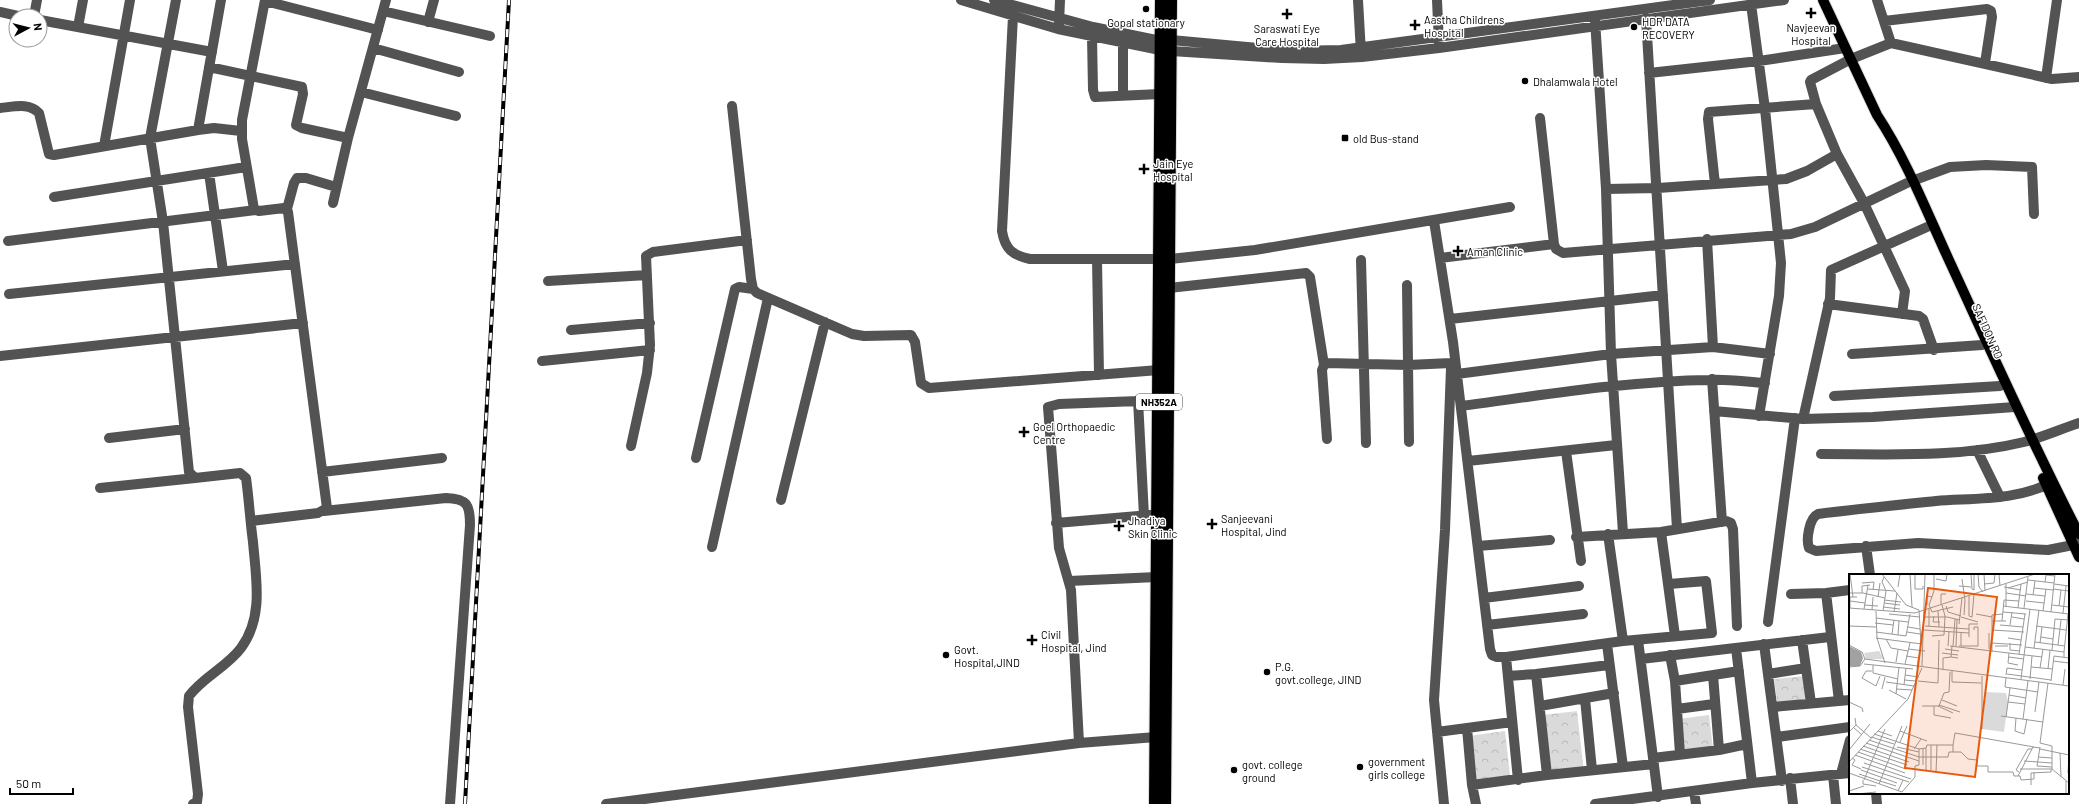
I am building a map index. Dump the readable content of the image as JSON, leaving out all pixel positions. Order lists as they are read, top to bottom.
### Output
{
  "streets": {
    "highway": ["NH352A"],
    "main road": ["SAFIDON RD"]
  },
  "places": {
    "other": [
      "Gopal stationary",
      "HDR DATA RECOVERY",
      "Dhalamwala Hotel",
      "Govt. Hospital,JIND",
      "P.G. govt.college, JIND",
      "government girls college",
      "govt. college ground"
    ],
    "health": [
      "Navjeevan Hospital",
      "Saraswati Eye Care Hospital",
      "Aastha Childrens Hospital",
      "Jain Eye Hospital",
      "Aman Clinic",
      "Goel Orthopaedic Centre",
      "Sanjeevani Hospital, Jind",
      "Jhadiya Skin Clinic",
      "Civil Hospital, Jind"
    ],
    "transit": ["old Bus-stand"]
  },
  "scale_bar": "50 m",
  "north": "right"
}
